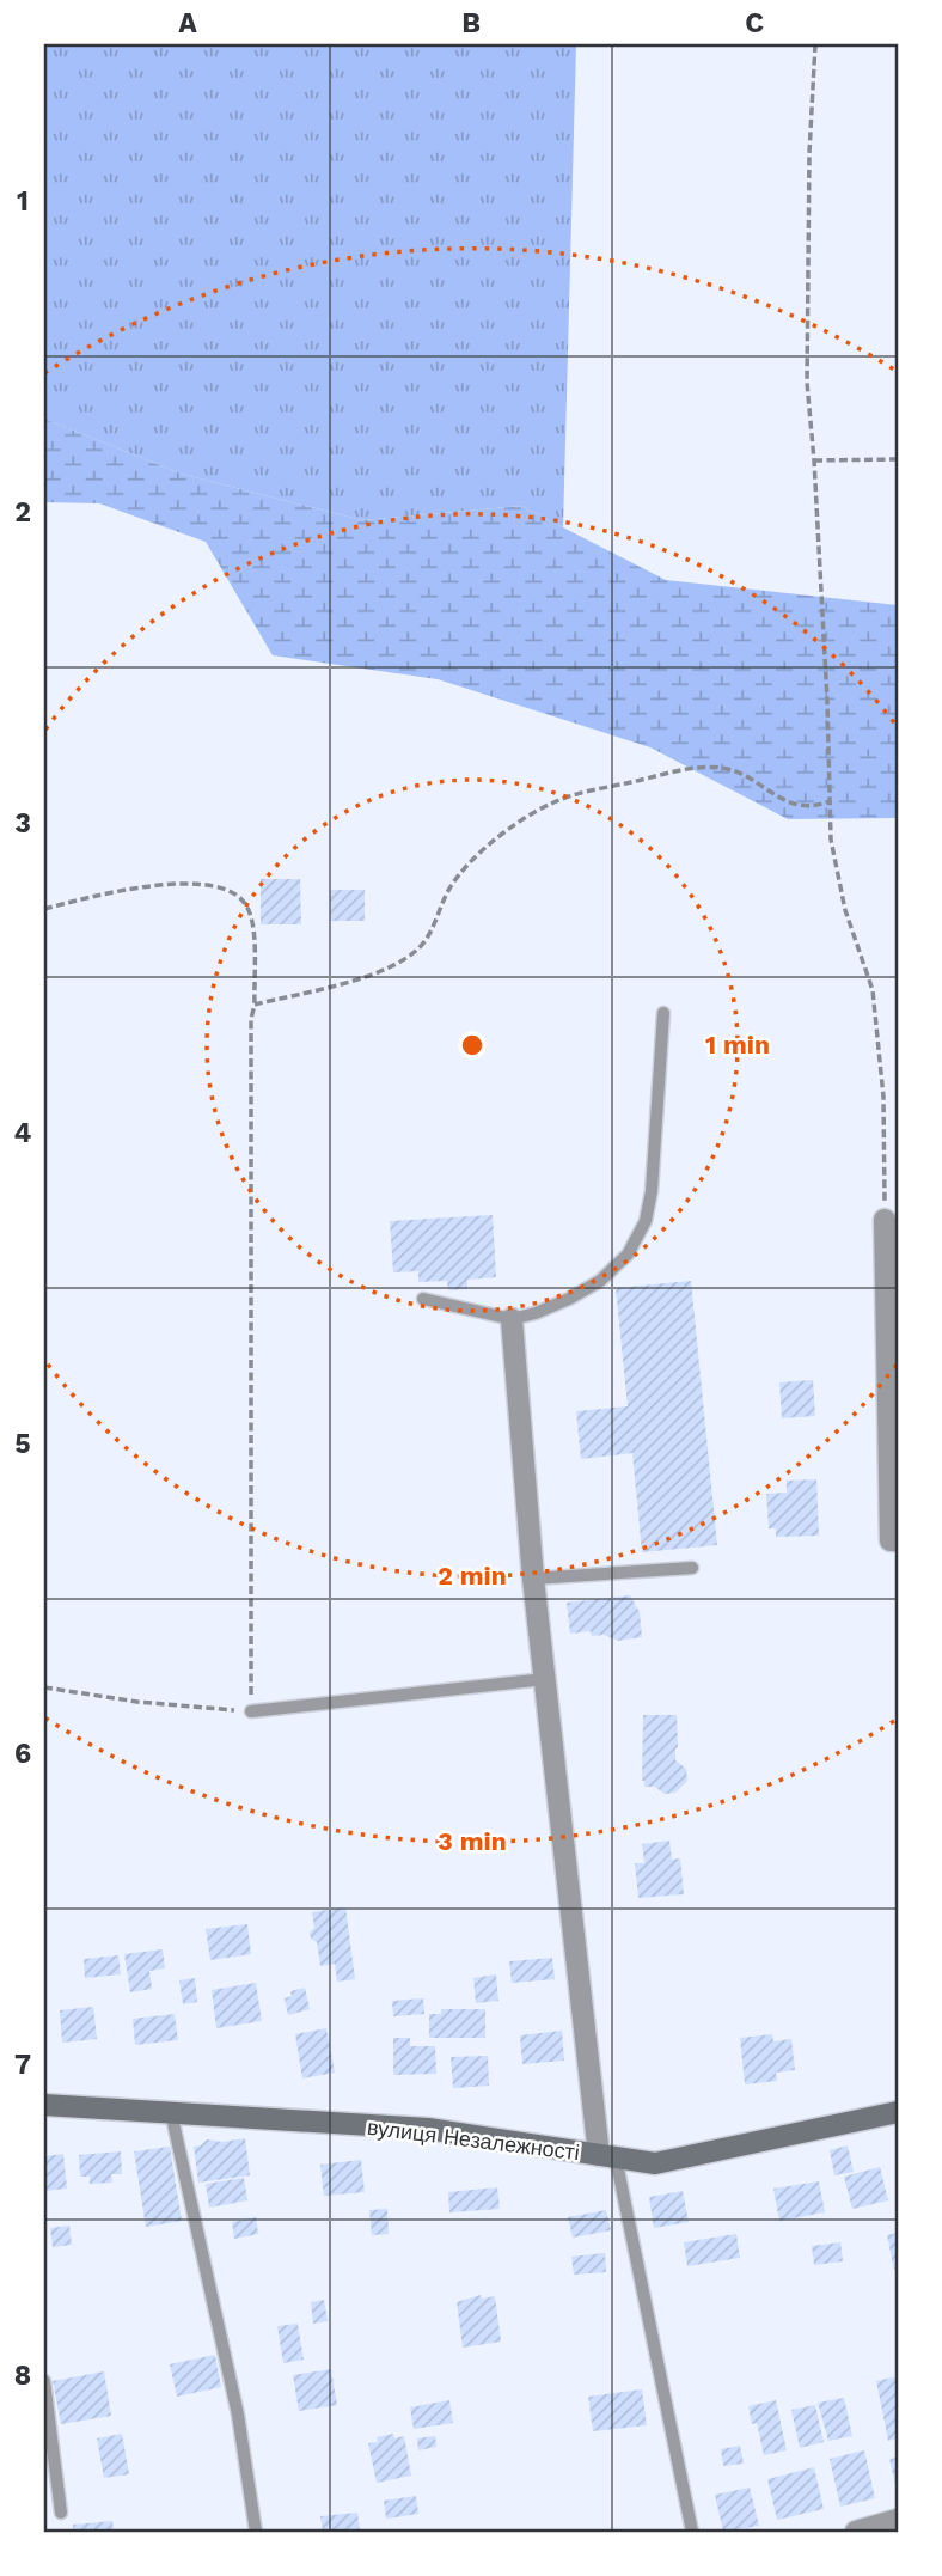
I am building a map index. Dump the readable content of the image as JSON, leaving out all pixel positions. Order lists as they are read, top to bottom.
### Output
{
  "streets": {
    "street": ["вулиця Незалежності"]
  },
  "grid": {
    "columns": ["A", "B", "C"],
    "rows": [
      "1",
      "2",
      "3",
      "4",
      "5",
      "6",
      "7",
      "8"
    ]
  },
  "rings": ["1 min", "2 min", "3 min"]
}
